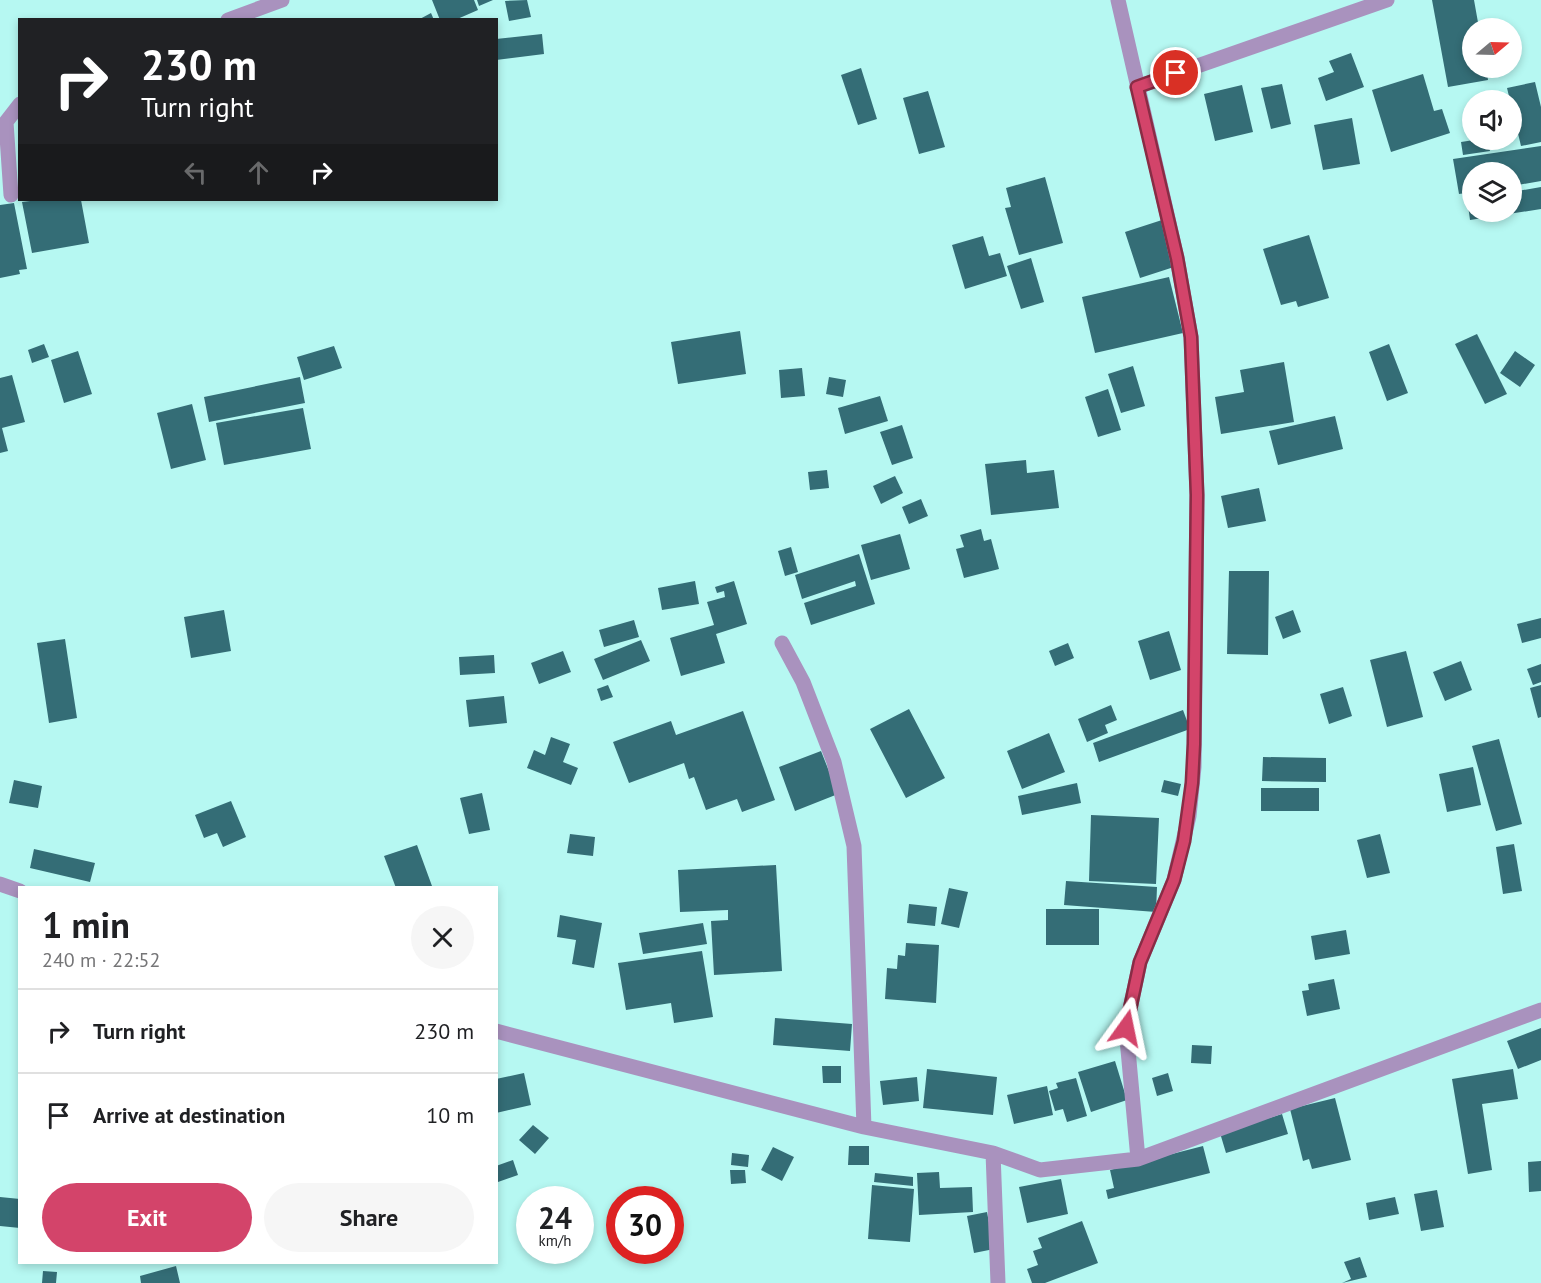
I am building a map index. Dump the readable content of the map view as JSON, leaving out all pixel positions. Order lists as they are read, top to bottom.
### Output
{
  "north": "right",
  "page": {
    "turn": ["230 m", "Turn right"],
    "heading": ["1 min", "240 m · 22:52"],
    "list": [
      {
        "name": "Turn right",
        "value": "230 m"
      },
      {
        "name": "Arrive at destination",
        "value": "10 m"
      }
    ],
    "buttons": ["Exit", "Share"],
    "speed": "24 km/h",
    "limit": "30"
  }
}
